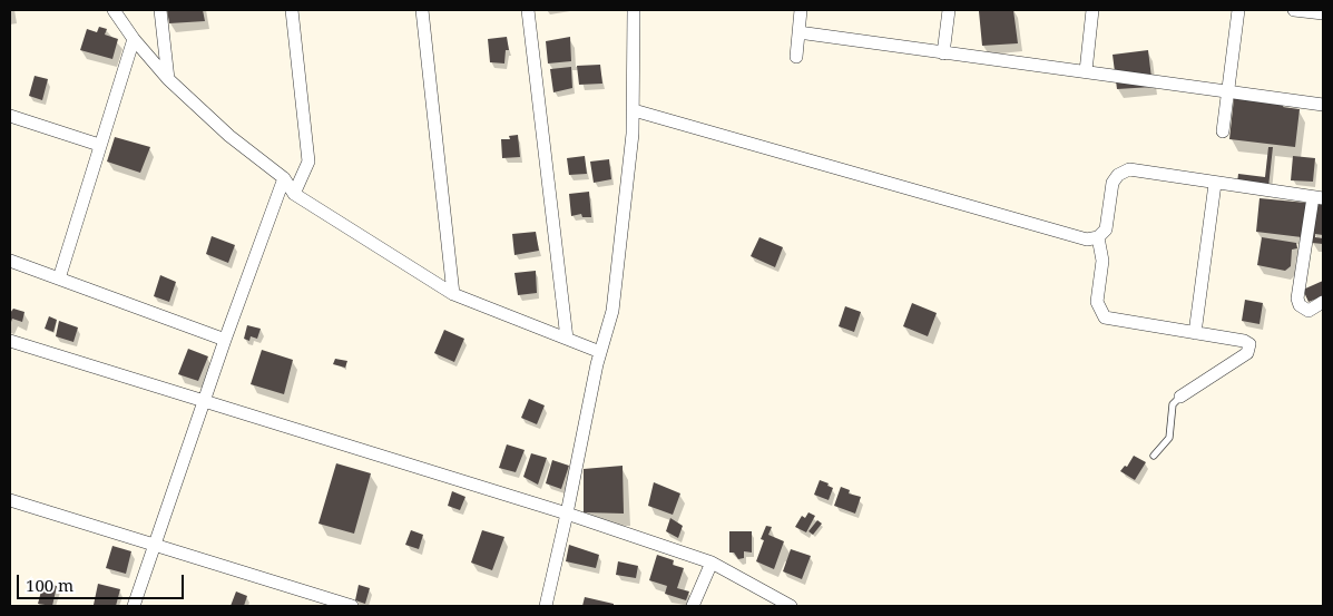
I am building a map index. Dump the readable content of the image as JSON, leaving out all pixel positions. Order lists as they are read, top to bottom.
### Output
{
  "scale_bar": "100 m"
}
